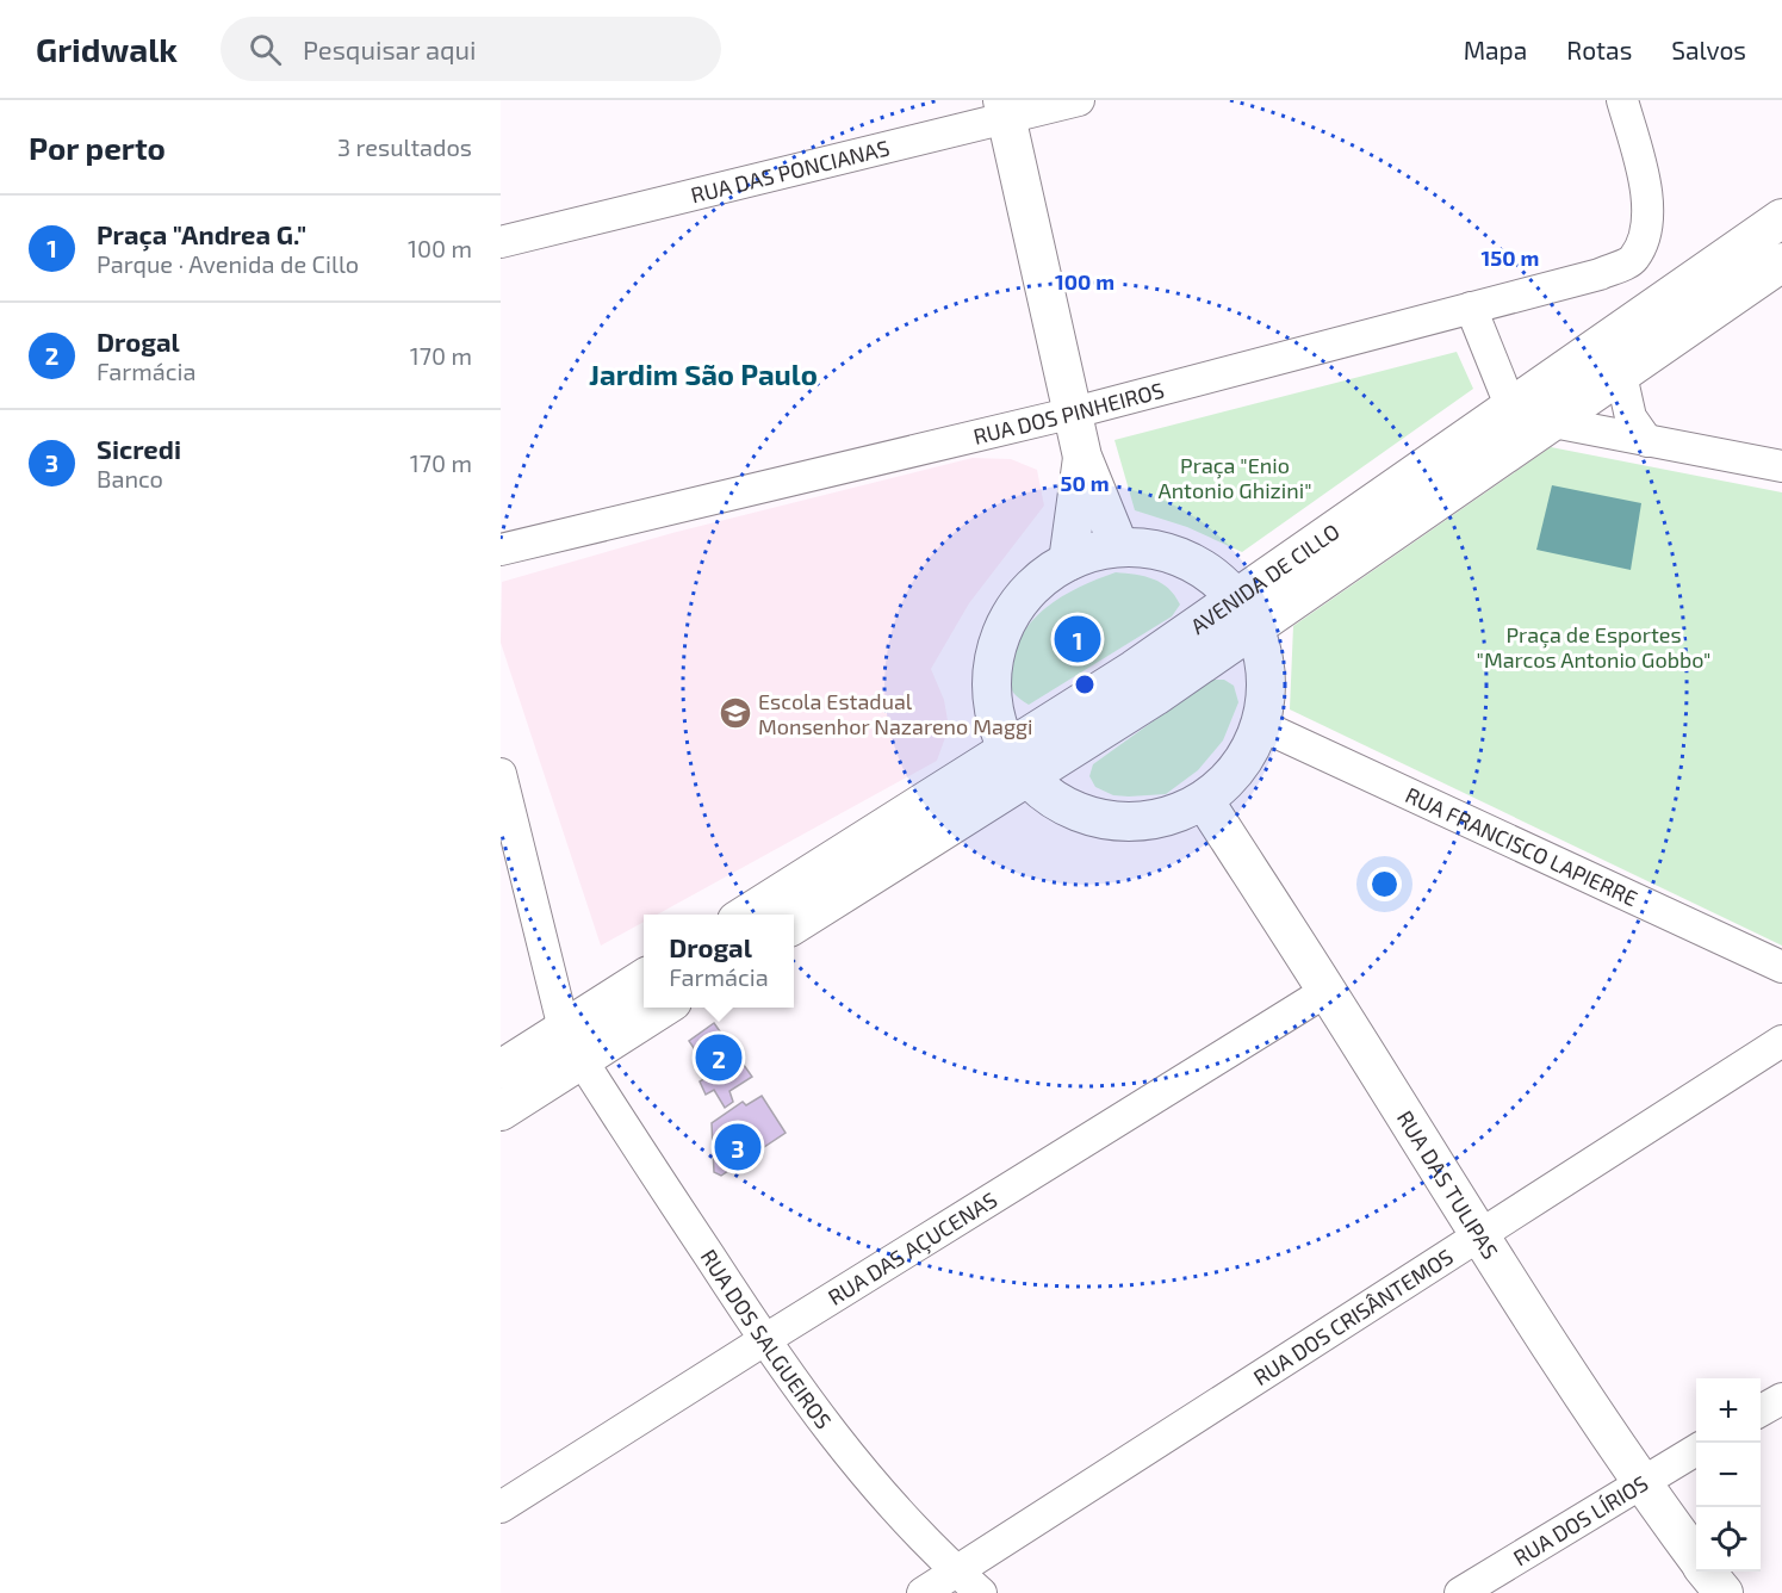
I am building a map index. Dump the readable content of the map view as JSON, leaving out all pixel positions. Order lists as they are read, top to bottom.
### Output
{
  "streets": {
    "main road": ["AVENIDA DE CILLO", "RUA DAS TULIPAS"],
    "street": [
      "RUA DAS PONCIANAS",
      "RUA DOS PINHEIROS",
      "RUA FRANCISCO LAPIERRE",
      "RUA DAS AÇUCENAS",
      "RUA DOS CRISÂNTEMOS",
      "RUA DOS SALGUEIROS",
      "RUA DOS LÍRIOS"
    ]
  },
  "crossings": [
    ["RUA DAS TULIPAS", "RUA DAS AÇUCENAS"],
    ["RUA DAS TULIPAS", "RUA DOS CRISÂNTEMOS"],
    ["RUA DAS TULIPAS", "RUA DOS LÍRIOS"],
    ["RUA DAS AÇUCENAS", "RUA DOS SALGUEIROS"],
    ["RUA DOS CRISÂNTEMOS", "RUA DOS SALGUEIROS"]
  ],
  "districts": ["Jardim São Paulo"],
  "parks": ["Praça \"Enio Antonio Ghizini\"", "Praça de Esportes \"Marcos Antonio Gobbo\""],
  "places": {
    "school or university": ["Escola Estadual Monsenhor Nazareno Maggi"]
  },
  "page": {
    "header": "Gridwalk",
    "search": "Pesquisar aqui",
    "nav": ["Mapa", "Rotas", "Salvos"],
    "heading": ["Por perto", "3 resultados"],
    "list": [
      {
        "mark": "1",
        "name": "Praça \"Andrea G.\"",
        "note": "Parque · Avenida de Cillo",
        "value": "100 m"
      },
      {
        "mark": "2",
        "name": "Drogal",
        "note": "Farmácia",
        "value": "170 m"
      },
      {
        "mark": "3",
        "name": "Sicredi",
        "note": "Banco",
        "value": "170 m"
      }
    ],
    "pins": ["1", "2", "3"],
    "popup": ["Drogal", "Farmácia"],
    "map_buttons": ["+", "−"]
  },
  "rings": ["150 m", "100 m", "50 m"]
}
